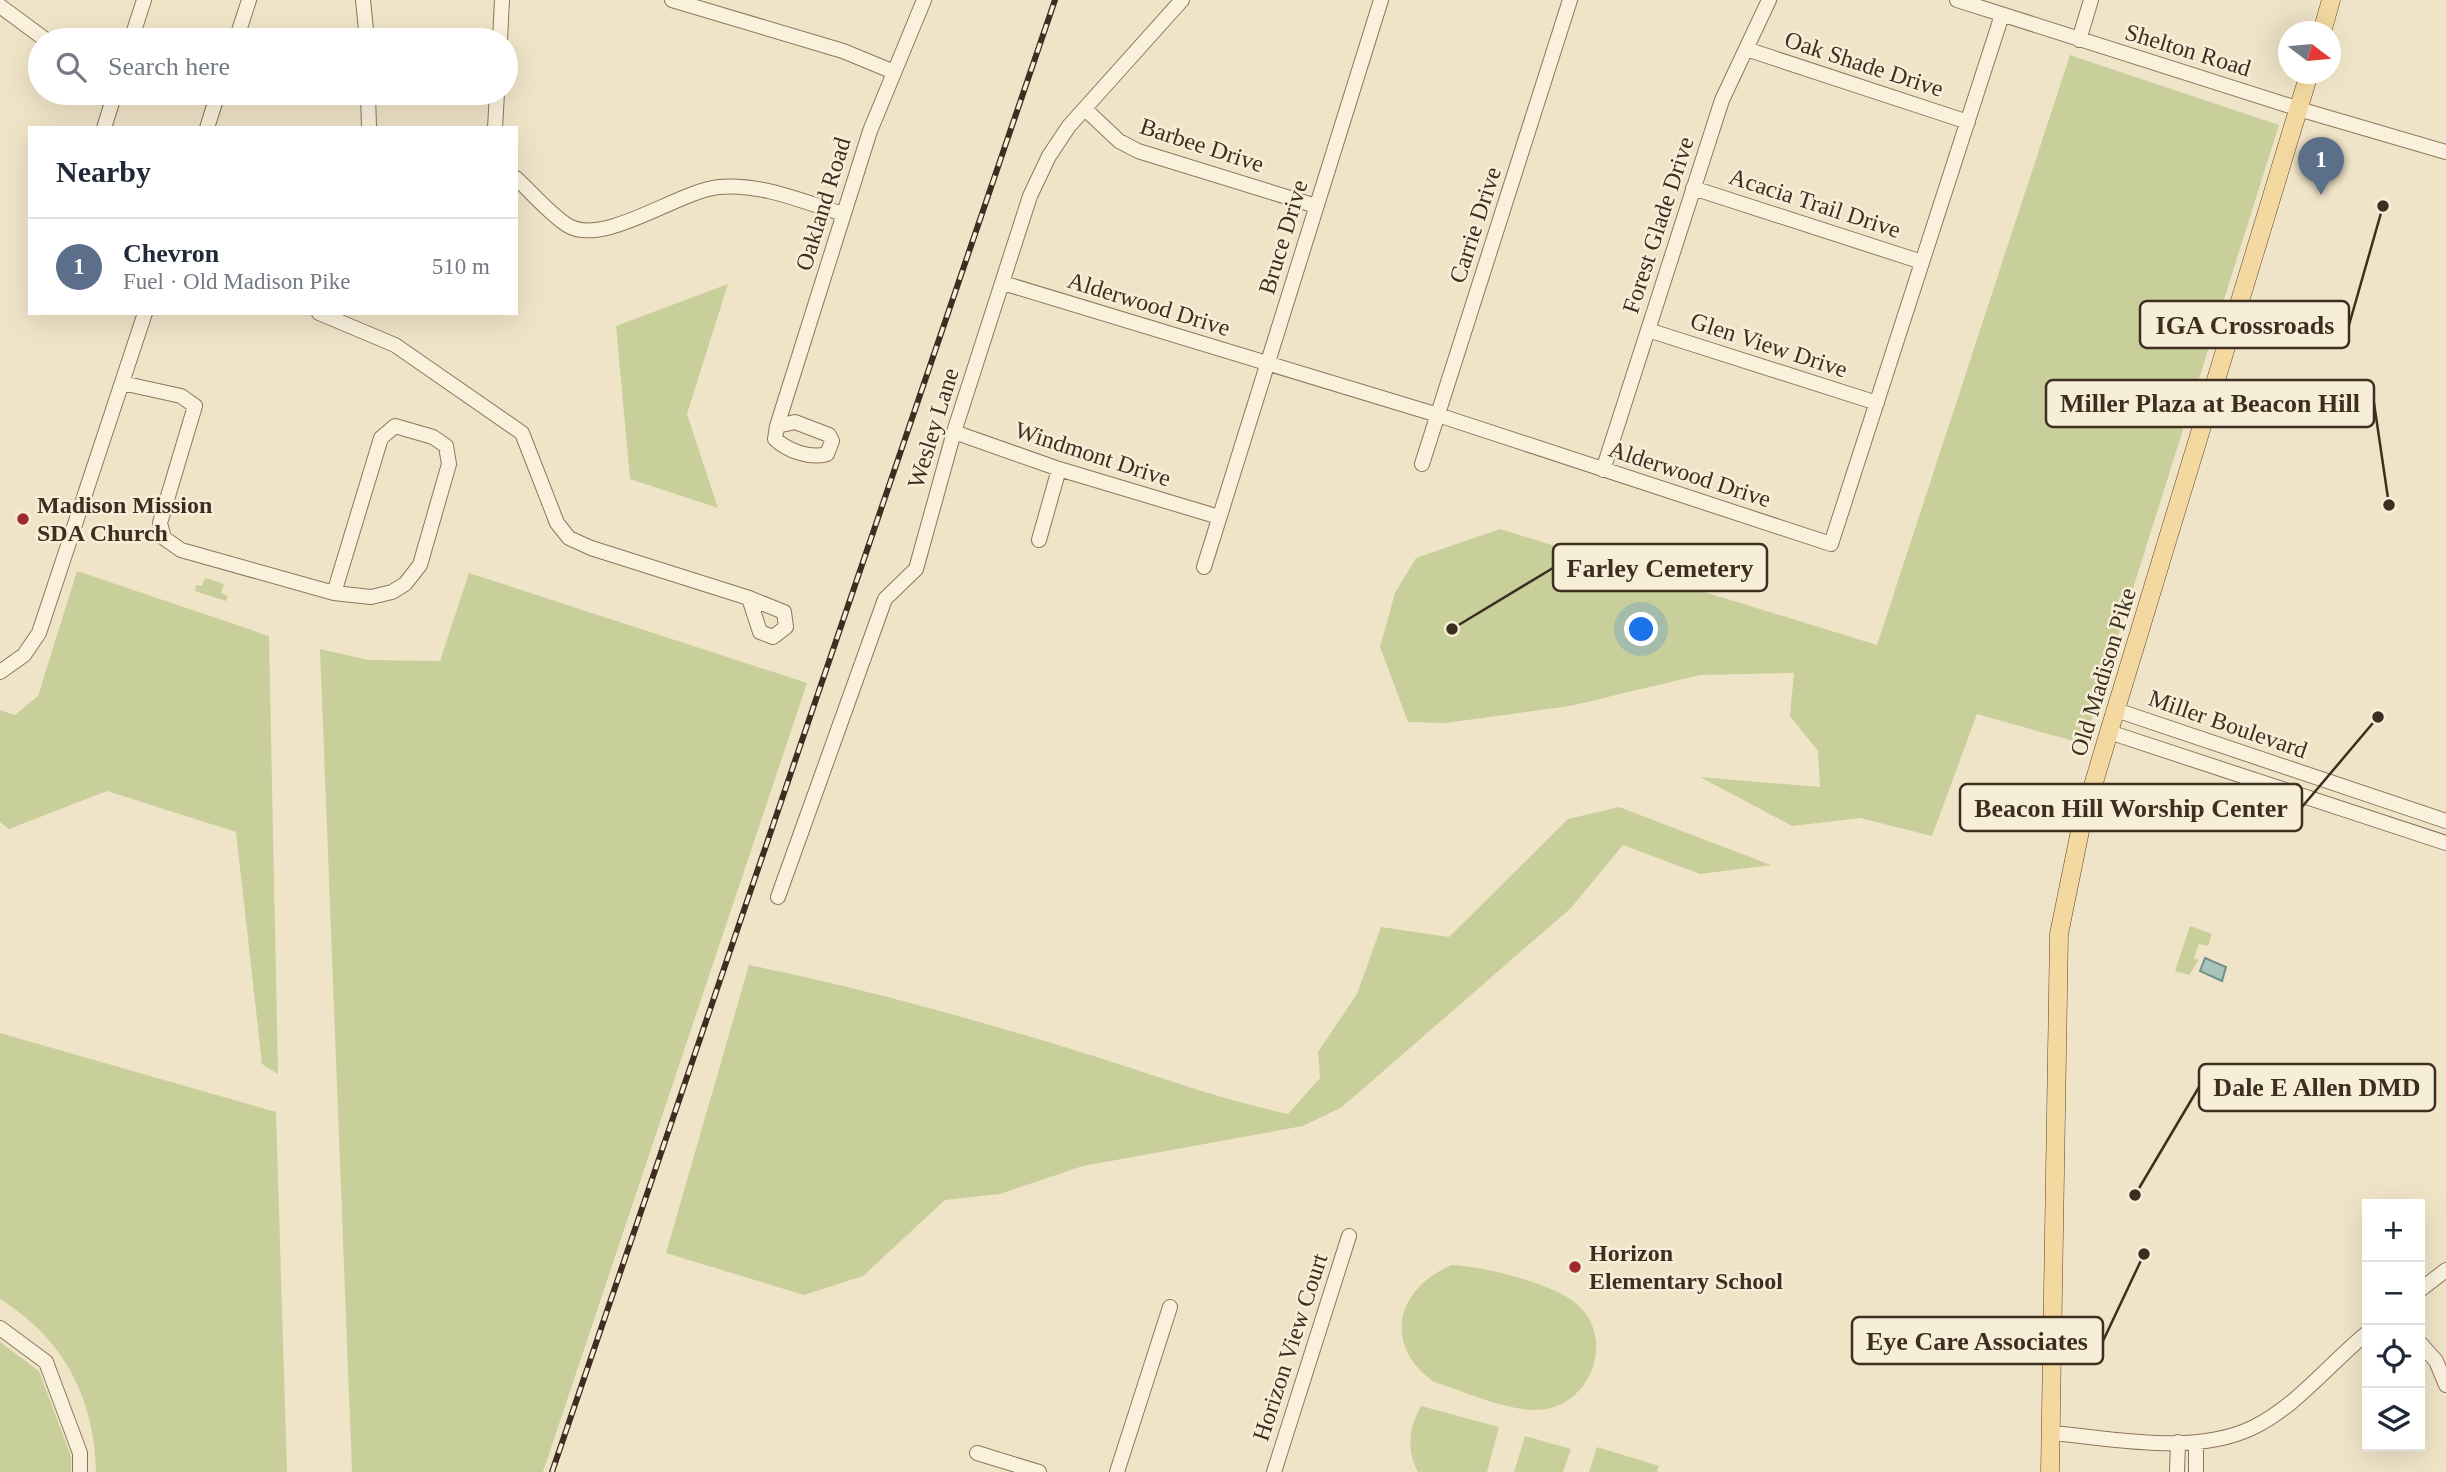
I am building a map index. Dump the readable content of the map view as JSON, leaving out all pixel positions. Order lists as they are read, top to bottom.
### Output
{
  "streets": {
    "main road": ["Old Madison Pike"],
    "street": [
      "Shelton Road",
      "Oak Shade Drive",
      "Barbee Drive",
      "Acacia Trail Drive",
      "Oakland Road",
      "Carrie Drive",
      "Forest Glade Drive",
      "Bruce Drive",
      "Alderwood Drive",
      "Glen View Drive",
      "Wesley Lane",
      "Windmont Drive",
      "Miller Boulevard",
      "Horizon View Court"
    ]
  },
  "crossings": [
    ["Shelton Road", "Alderwood Drive"],
    ["Shelton Road", "Old Madison Pike"],
    ["Oak Shade Drive", "Forest Glade Drive"],
    ["Oak Shade Drive", "Alderwood Drive"],
    ["Barbee Drive", "Bruce Drive"],
    ["Barbee Drive", "Wesley Lane"],
    ["Acacia Trail Drive", "Forest Glade Drive"],
    ["Acacia Trail Drive", "Alderwood Drive"],
    ["Carrie Drive", "Alderwood Drive"],
    ["Forest Glade Drive", "Alderwood Drive"],
    ["Forest Glade Drive", "Glen View Drive"],
    ["Bruce Drive", "Alderwood Drive"],
    ["Bruce Drive", "Windmont Drive"],
    ["Alderwood Drive", "Glen View Drive"],
    ["Alderwood Drive", "Wesley Lane"],
    ["Wesley Lane", "Windmont Drive"],
    ["Old Madison Pike", "Miller Boulevard"]
  ],
  "places": [
    "IGA Crossroads",
    "Miller Plaza at Beacon Hill",
    "Madison Mission SDA Church",
    "Farley Cemetery",
    "Beacon Hill Worship Center",
    "Dale E Allen DMD",
    "Eye Care Associates",
    "Horizon Elementary School"
  ],
  "north": "right",
  "page": {
    "search": "Search here",
    "heading": "Nearby",
    "pins": "1",
    "list": [
      {
        "mark": "1",
        "name": "Chevron",
        "note": "Fuel · Old Madison Pike",
        "value": "510 m"
      }
    ],
    "map_buttons": ["+", "−"]
  }
}
